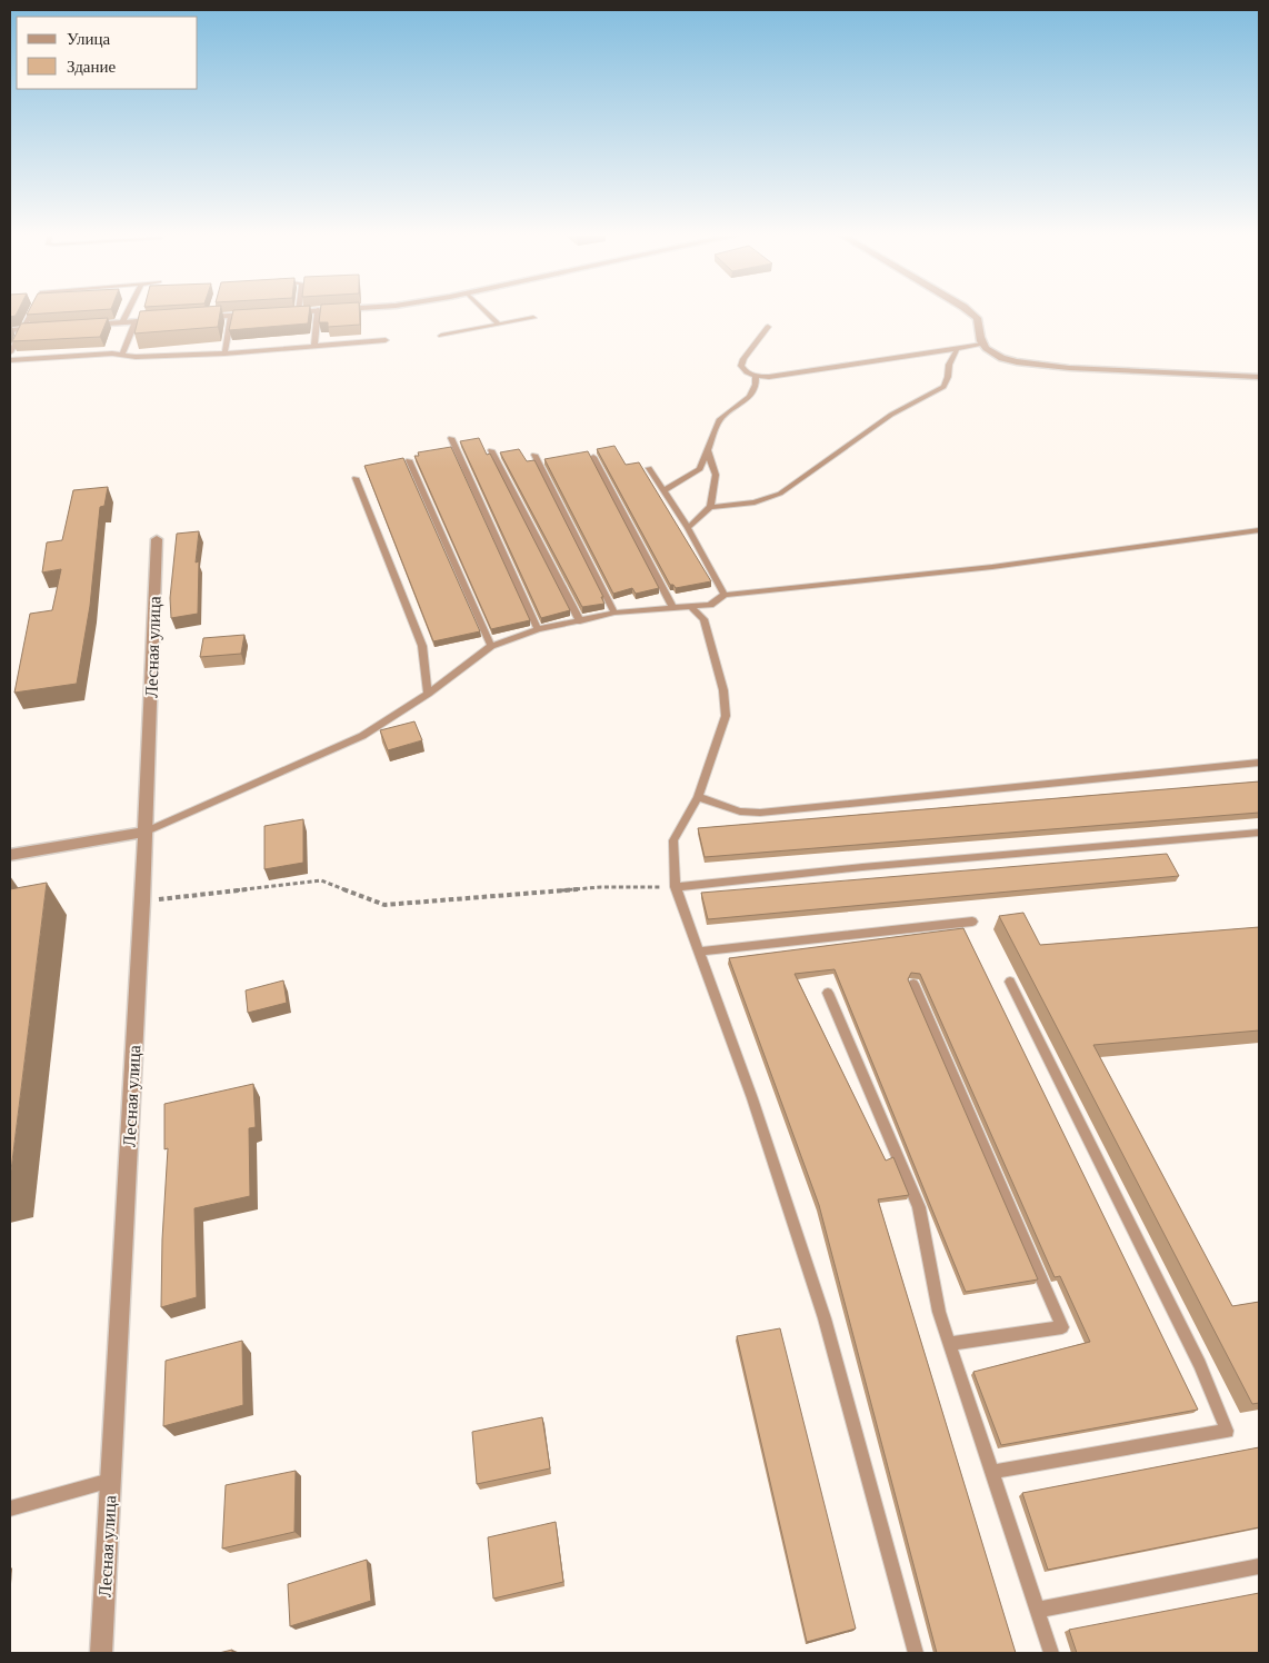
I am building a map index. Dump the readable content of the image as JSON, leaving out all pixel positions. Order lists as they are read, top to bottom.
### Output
{
  "streets": {
    "street": ["Лесная улица"]
  },
  "legend": ["Улица", "Здание"]
}
